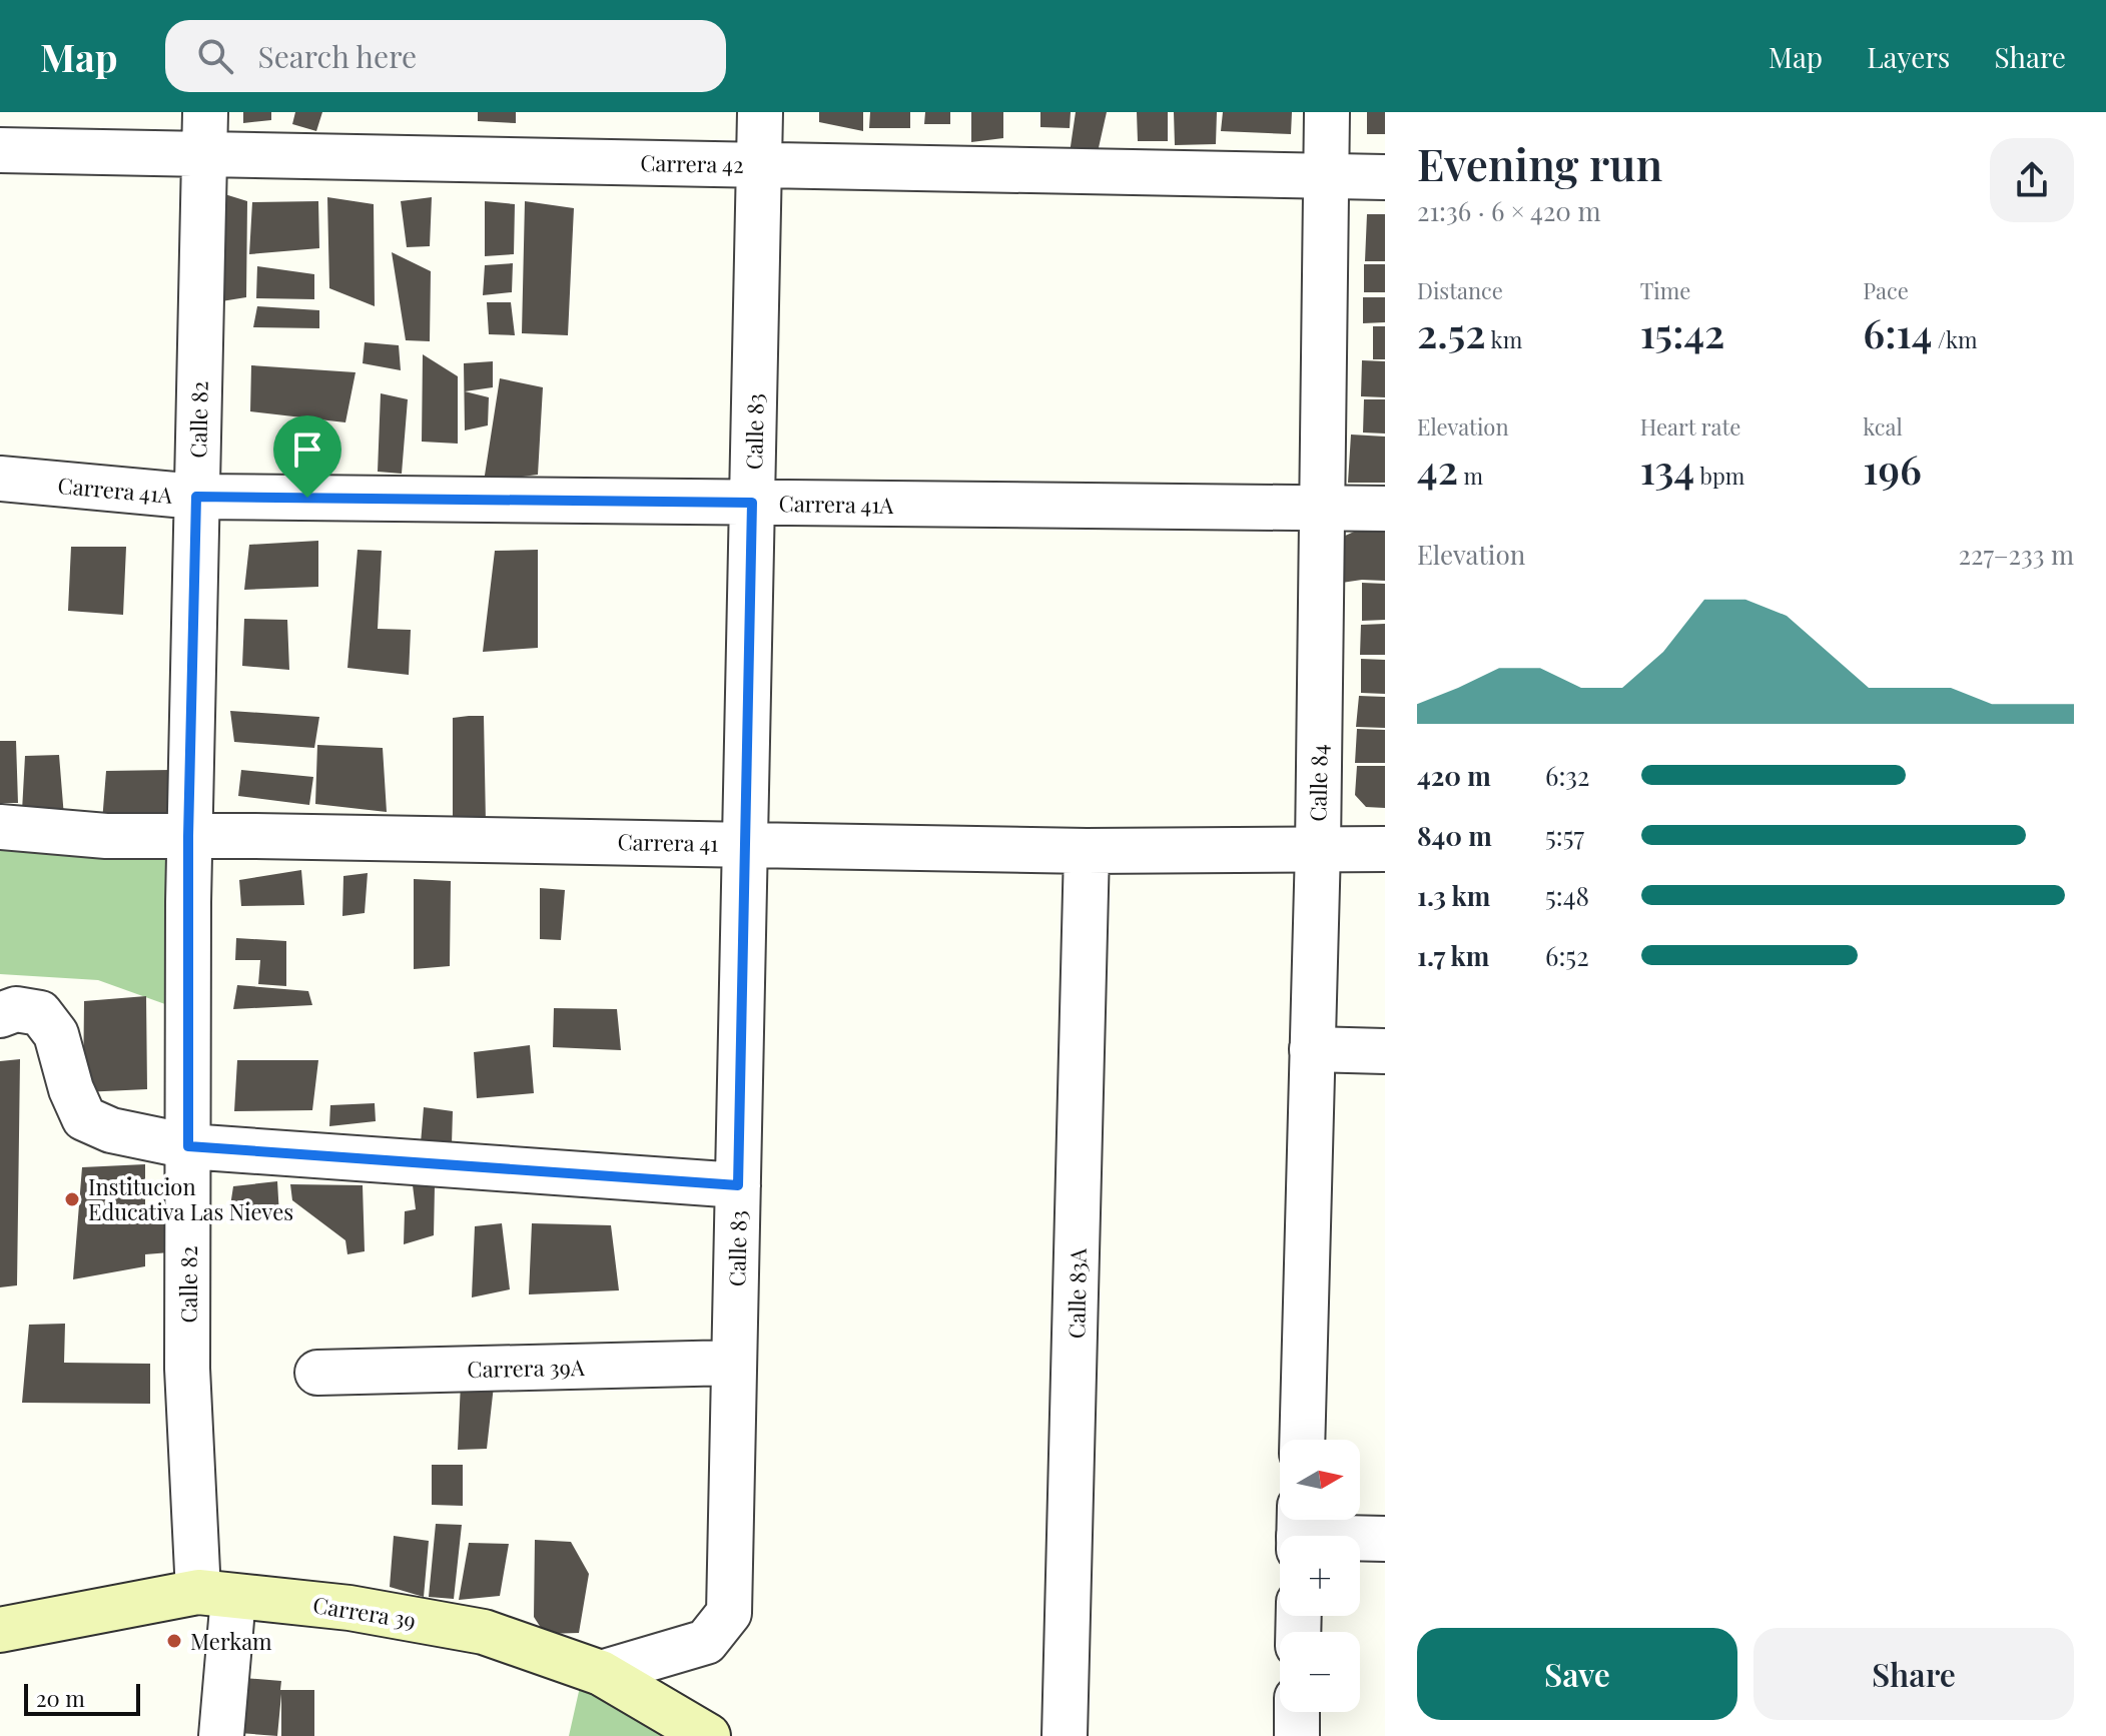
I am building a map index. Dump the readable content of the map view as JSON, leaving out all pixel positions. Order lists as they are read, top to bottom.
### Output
{
  "streets": {
    "main road": ["Carrera 39"],
    "street": [
      "Carrera 42",
      "Calle 82",
      "Calle 83",
      "Carrera 41A",
      "Calle 84",
      "Carrera 41",
      "Calle 83A",
      "Carrera 39A"
    ]
  },
  "crossings": [
    ["Carrera 42", "Calle 82"],
    ["Carrera 42", "Calle 83"],
    ["Carrera 42", "Calle 84"],
    ["Calle 82", "Carrera 41A"],
    ["Calle 82", "Carrera 41"],
    ["Calle 82", "Carrera 39"],
    ["Calle 83", "Carrera 41A"],
    ["Calle 83", "Carrera 41"],
    ["Calle 83", "Carrera 39A"],
    ["Calle 83", "Carrera 39"],
    ["Carrera 41A", "Calle 84"],
    ["Calle 84", "Carrera 41"],
    ["Carrera 41", "Calle 83A"]
  ],
  "places": ["Institucion Educativa Las Nieves", "Merkam"],
  "scale_bar": "20 m",
  "north": "right",
  "page": {
    "header": "Map",
    "search": "Search here",
    "nav": ["Map", "Layers", "Share"],
    "heading": ["Evening run", "21:36 · 6 × 420 m"],
    "stats": [
      ["Distance", "2.52 km"],
      ["Time", "15:42"],
      ["Pace", "6:14 /km"],
      ["Elevation", "42 m"],
      ["Heart rate", "134 bpm"],
      ["kcal", "196"]
    ],
    "chart": ["Elevation", "227–233 m"],
    "list": [
      {
        "name": "420 m",
        "note": "6:32"
      },
      {
        "name": "840 m",
        "note": "5:57"
      },
      {
        "name": "1.3 km",
        "note": "5:48"
      },
      {
        "name": "1.7 km",
        "note": "6:52"
      }
    ],
    "map_buttons": ["+", "−"],
    "buttons": ["Save", "Share"],
    "scale": "20 m"
  }
}
